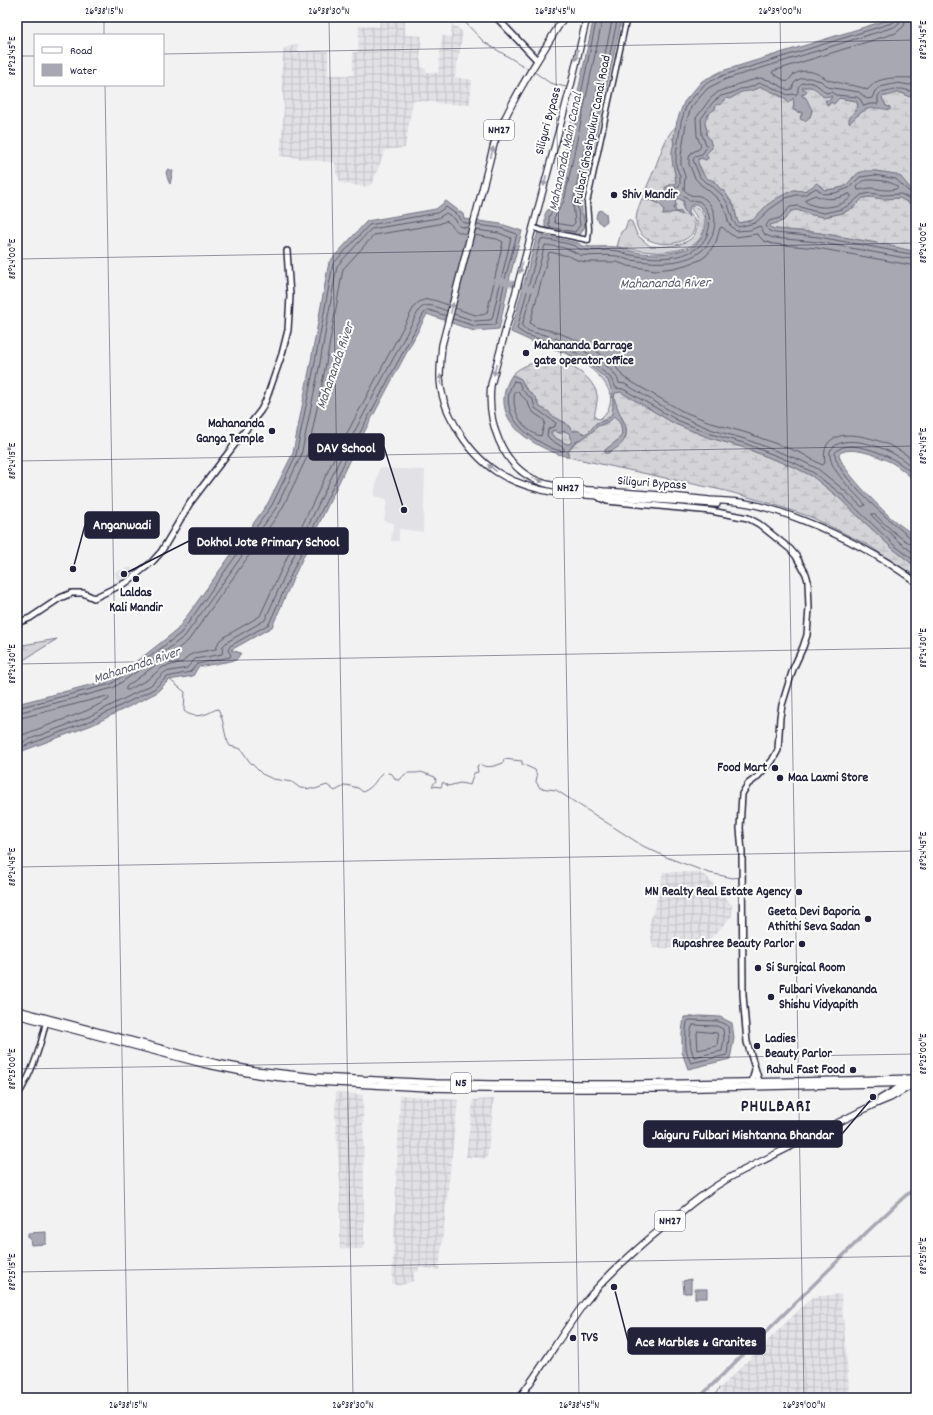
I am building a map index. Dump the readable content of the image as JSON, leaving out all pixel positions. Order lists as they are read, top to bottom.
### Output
{
  "streets": {
    "highway": ["Siliguri Bypass", "NH27", "N5"],
    "street": ["Fulbari Ghoshpukur Canal Road"]
  },
  "crossings": [
    ["Siliguri Bypass", "NH27"],
    ["Siliguri Bypass", "Fulbari Ghoshpukur Canal Road"],
    ["NH27", "N5"]
  ],
  "districts": ["PHULBARI"],
  "water": ["Mahananda Main Canal", "Mahananda River"],
  "places": [
    "Shiv Mandir",
    "Mahananda Barrage gate operator office",
    "Mahananda Ganga Temple",
    "DAV School",
    "Anganwadi",
    "Dokhol Jote Primary School",
    "Laldas Kali Mandir",
    "Food Mart",
    "Maa Laxmi Store",
    "MN Realty Real Estate Agency",
    "Geeta Devi Baporia Athithi Seva Sadan",
    "Rupashree Beauty Parlor",
    "Si Surgical Room",
    "Fulbari Vivekananda Shishu Vidyapith",
    "Ladies Beauty Parlor",
    "Rahul Fast Food",
    "Jaiguru Fulbari Mishtanna Bhandar",
    "Ace Marbles & Granites",
    "TVS"
  ],
  "legend": ["Road", "Water"],
  "coordinates": [
    "26°38'15\"N",
    "26°38'30\"N",
    "26°38'45\"N",
    "26°39'00\"N",
    "88°23'45\"E",
    "88°24'00\"E",
    "88°24'15\"E",
    "88°24'30\"E",
    "88°24'45\"E",
    "88°25'00\"E",
    "88°25'15\"E"
  ]
}
